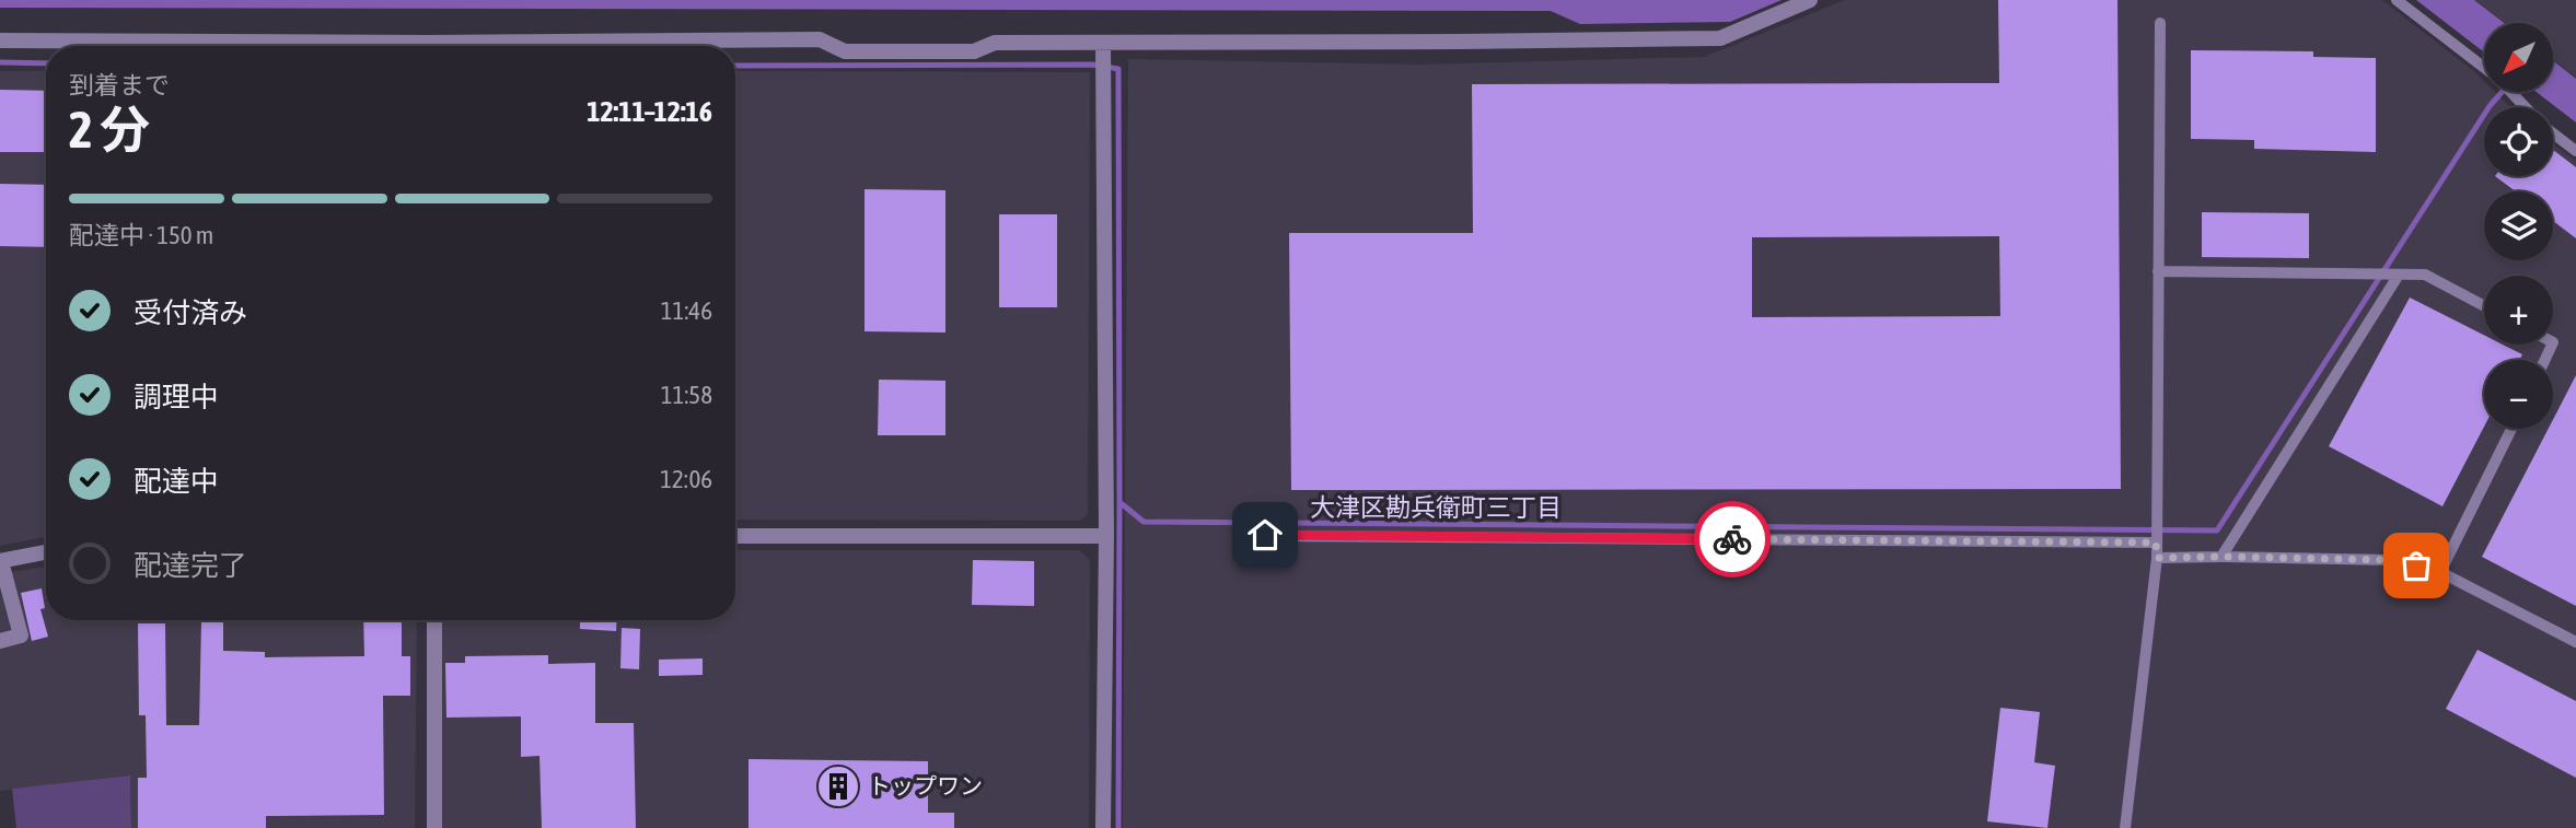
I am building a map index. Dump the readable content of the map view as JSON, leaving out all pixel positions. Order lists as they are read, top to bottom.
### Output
{
  "districts": ["大津区勘兵衛町三丁目"],
  "places": {
    "building": ["トップワン"]
  },
  "north": "bottom left",
  "page": {
    "map_buttons": ["+", "−"],
    "heading": ["2 分", "到着まで", "12:11–12:16"],
    "bar": "配達中 · 150 m",
    "list": [
      ["受付済み", "11:46"],
      ["調理中", "11:58"],
      ["配達中", "12:06"],
      "配達完了"
    ]
  }
}
